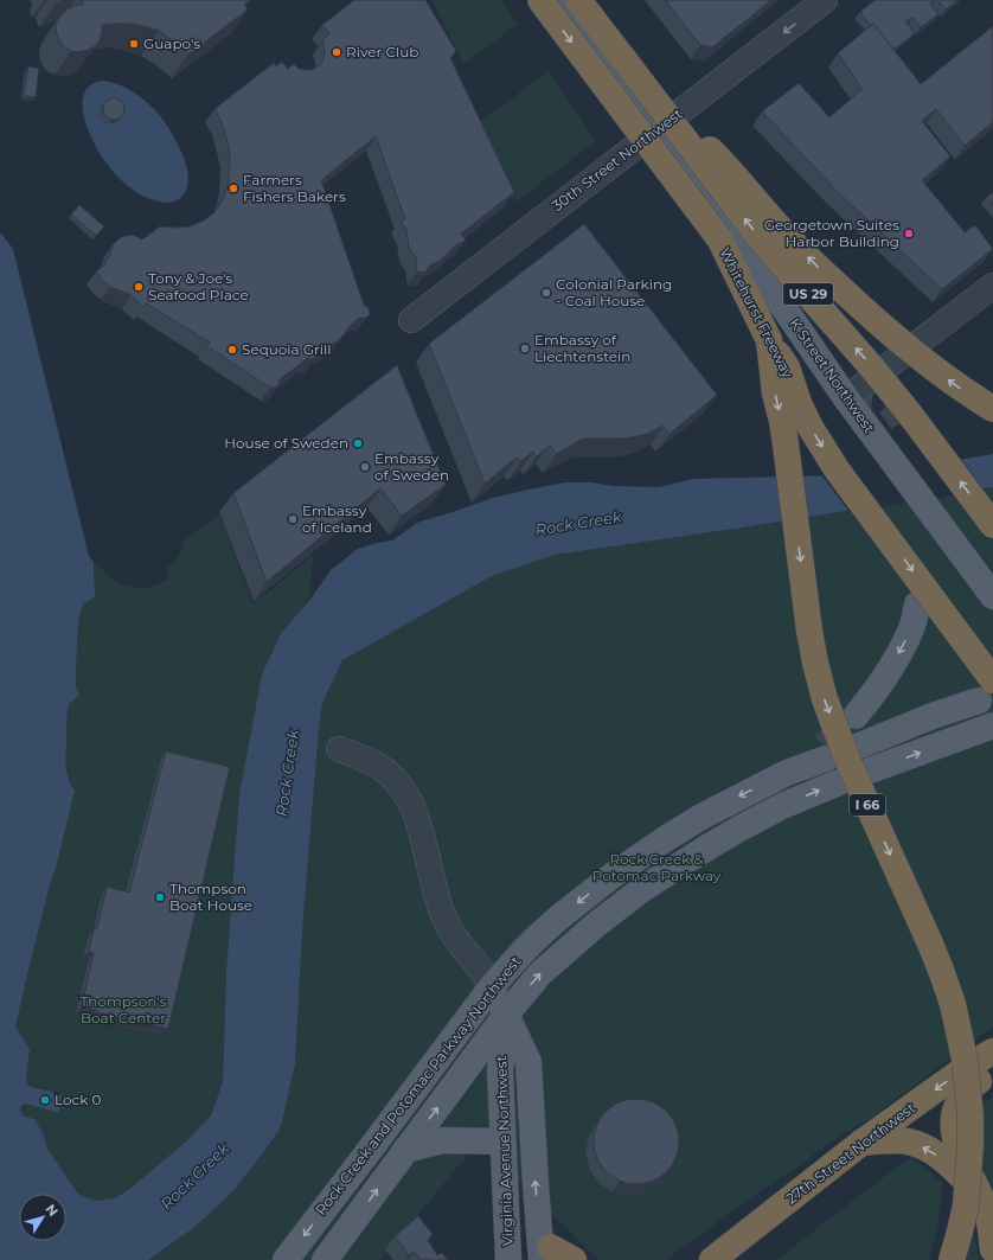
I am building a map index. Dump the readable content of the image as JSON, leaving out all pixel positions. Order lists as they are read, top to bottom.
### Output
{
  "streets": {
    "highway": [
      "US 29",
      "Whitehurst Freeway",
      "I 66",
      "27th Street Northwest"
    ],
    "main road": ["K Street Northwest", "Rock Creek and Potomac Parkway Northwest", "Virginia Avenue Northwest"],
    "street": ["30th Street Northwest"]
  },
  "crossings": [
    ["30th Street Northwest", "K Street Northwest"],
    ["Whitehurst Freeway", "I 66"],
    ["Rock Creek and Potomac Parkway Northwest", "Virginia Avenue Northwest"]
  ],
  "one_way": ["30th Street Northwest", "27th Street Northwest"],
  "water": ["Rock Creek"],
  "parks": ["Rock Creek & Potomac Parkway", "Thompson's Boat Center"],
  "places": [
    "Guapo's",
    "River Club",
    "Farmers Fishers Bakers",
    "Georgetown Suites Harbor Building",
    "Tony & Joe's Seafood Place",
    "Colonial Parking - Coal House",
    "Embassy of Liechtenstein",
    "Sequoia Grill",
    "House of Sweden",
    "Embassy of Sweden",
    "Embassy of Iceland",
    "Thompson Boat House",
    "Lock 0"
  ],
  "north": "top right"
}
